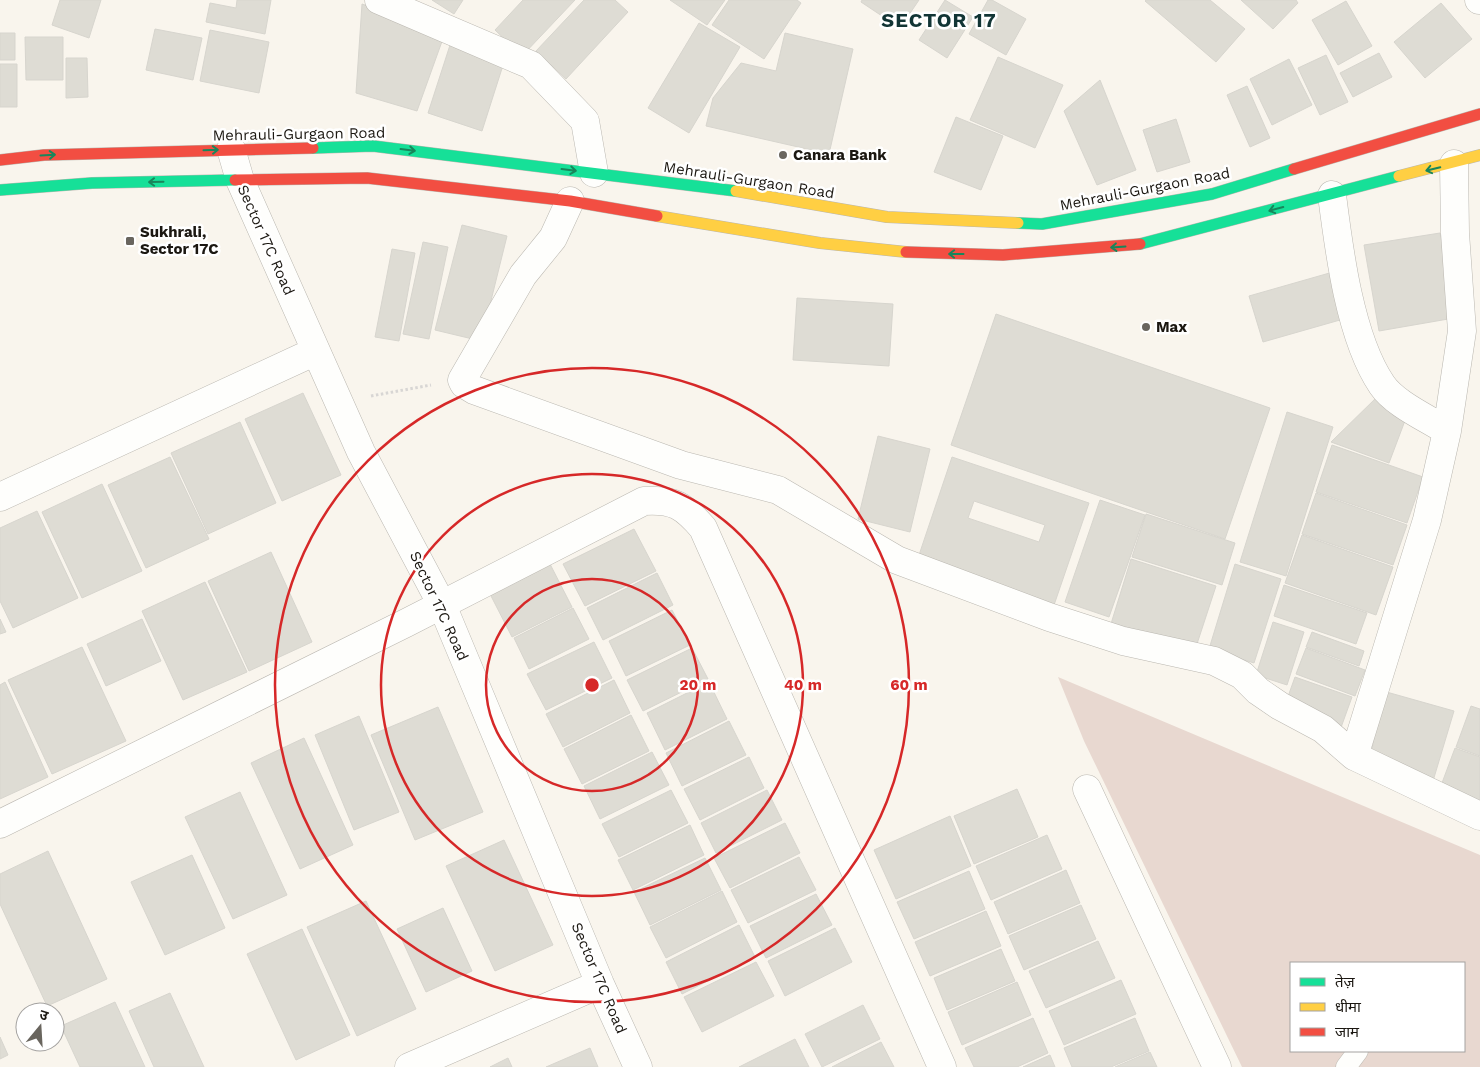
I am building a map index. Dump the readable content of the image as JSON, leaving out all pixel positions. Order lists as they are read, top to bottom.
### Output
{
  "streets": {
    "main road": ["Mehrauli-Gurgaon Road"],
    "street": ["Sector 17C Road"]
  },
  "crossings": [
    ["Mehrauli-Gurgaon Road", "Sector 17C Road"]
  ],
  "districts": ["SECTOR 17"],
  "places": {
    "other": ["Canara Bank", "Max"],
    "transit": ["Sukhrali, Sector 17C"]
  },
  "legend": ["तेज़", "धीमा", "जाम"],
  "north": "top",
  "rings": ["20 m", "40 m", "60 m"]
}
